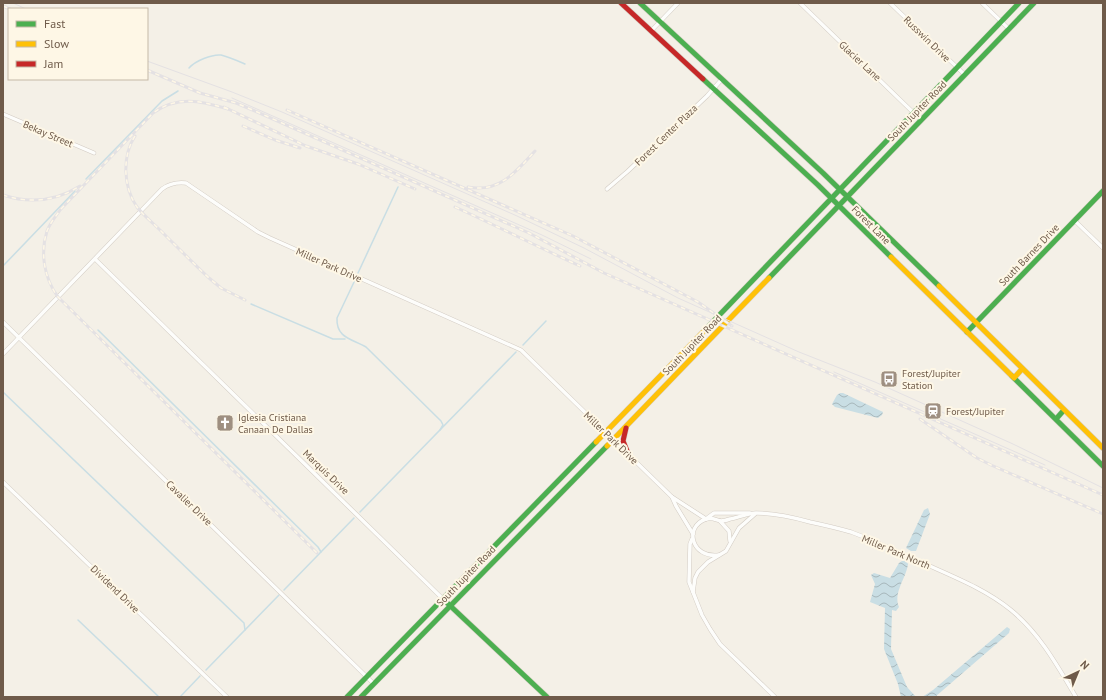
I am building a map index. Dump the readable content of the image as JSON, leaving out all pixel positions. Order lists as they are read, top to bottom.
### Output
{
  "streets": {
    "main road": [
      "South Jupiter Road",
      "Forest Lane",
      "South Barnes Drive",
      "Marquis Drive"
    ],
    "street": [
      "Russwin Drive",
      "Glacier Lane",
      "Bekay Street",
      "Forest Center Plaza",
      "Miller Park Drive",
      "Cavalier Drive",
      "Miller Park North",
      "Dividend Drive"
    ]
  },
  "crossings": [
    ["Russwin Drive", "South Jupiter Road"],
    ["Glacier Lane", "South Jupiter Road"],
    ["South Jupiter Road", "Forest Lane"],
    ["South Jupiter Road", "Miller Park Drive"],
    ["South Jupiter Road", "Marquis Drive"],
    ["South Jupiter Road", "Cavalier Drive"],
    ["Forest Center Plaza", "Forest Lane"],
    ["Forest Lane", "South Barnes Drive"],
    ["Miller Park Drive", "Marquis Drive"],
    ["Miller Park Drive", "Cavalier Drive"],
    ["Miller Park Drive", "Miller Park North"]
  ],
  "places": {
    "bus stop": ["Forest/Jupiter Station"],
    "station": ["Forest/Jupiter"],
    "church": ["Iglesia Cristiana Canaan De Dallas"]
  },
  "legend": ["Fast", "Slow", "Jam"],
  "north": "top right"
}
